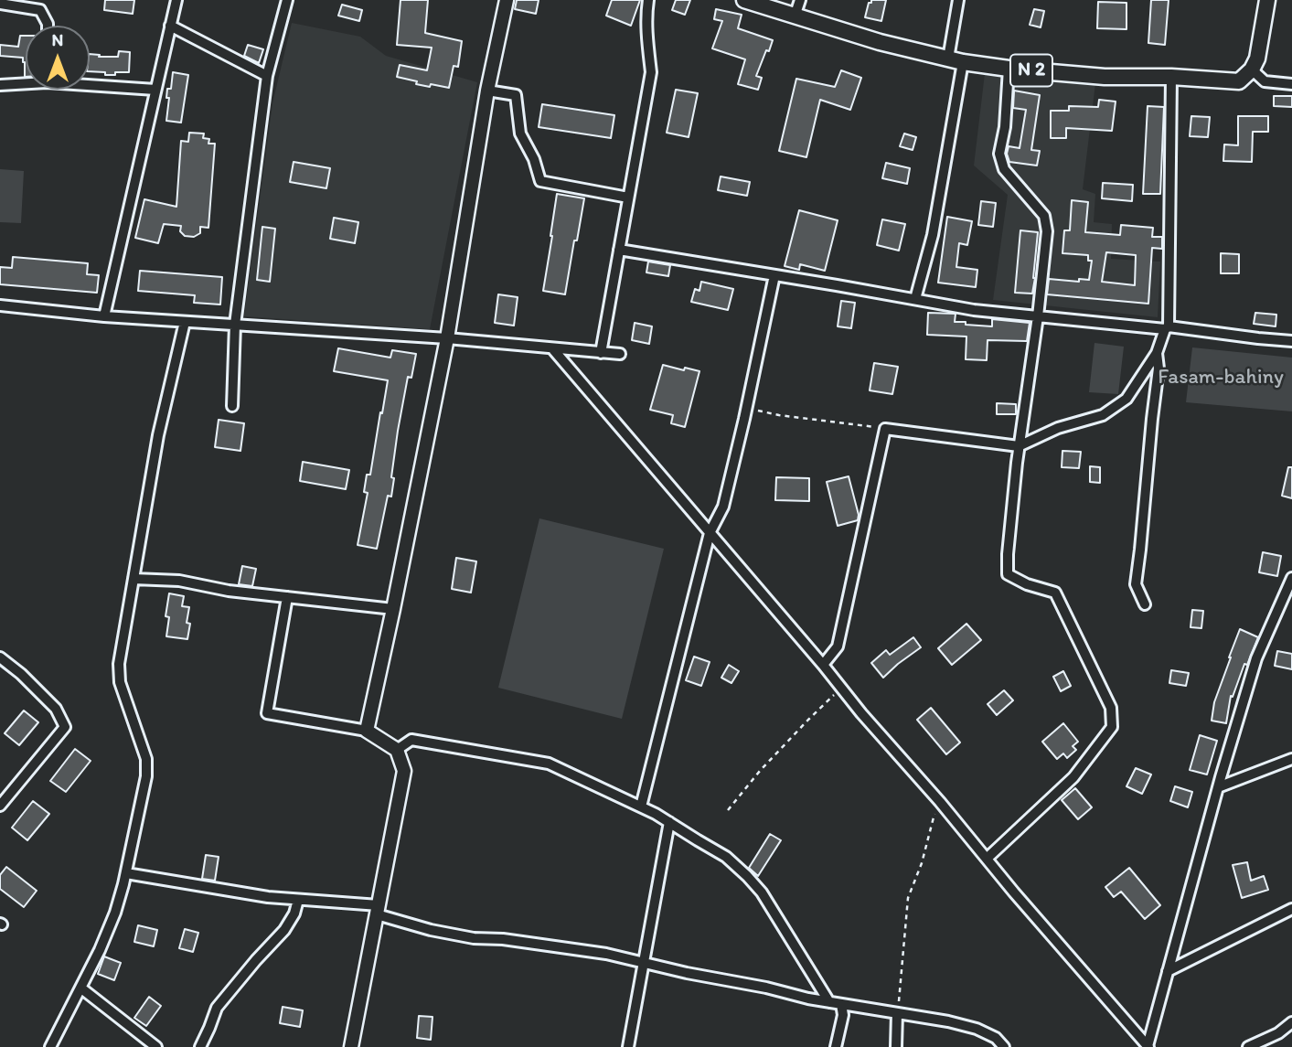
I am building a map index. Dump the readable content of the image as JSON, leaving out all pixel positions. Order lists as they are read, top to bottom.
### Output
{
  "streets": {
    "main road": ["N 2"]
  },
  "parks": ["Fasam-bahiny"],
  "north": "top"
}
